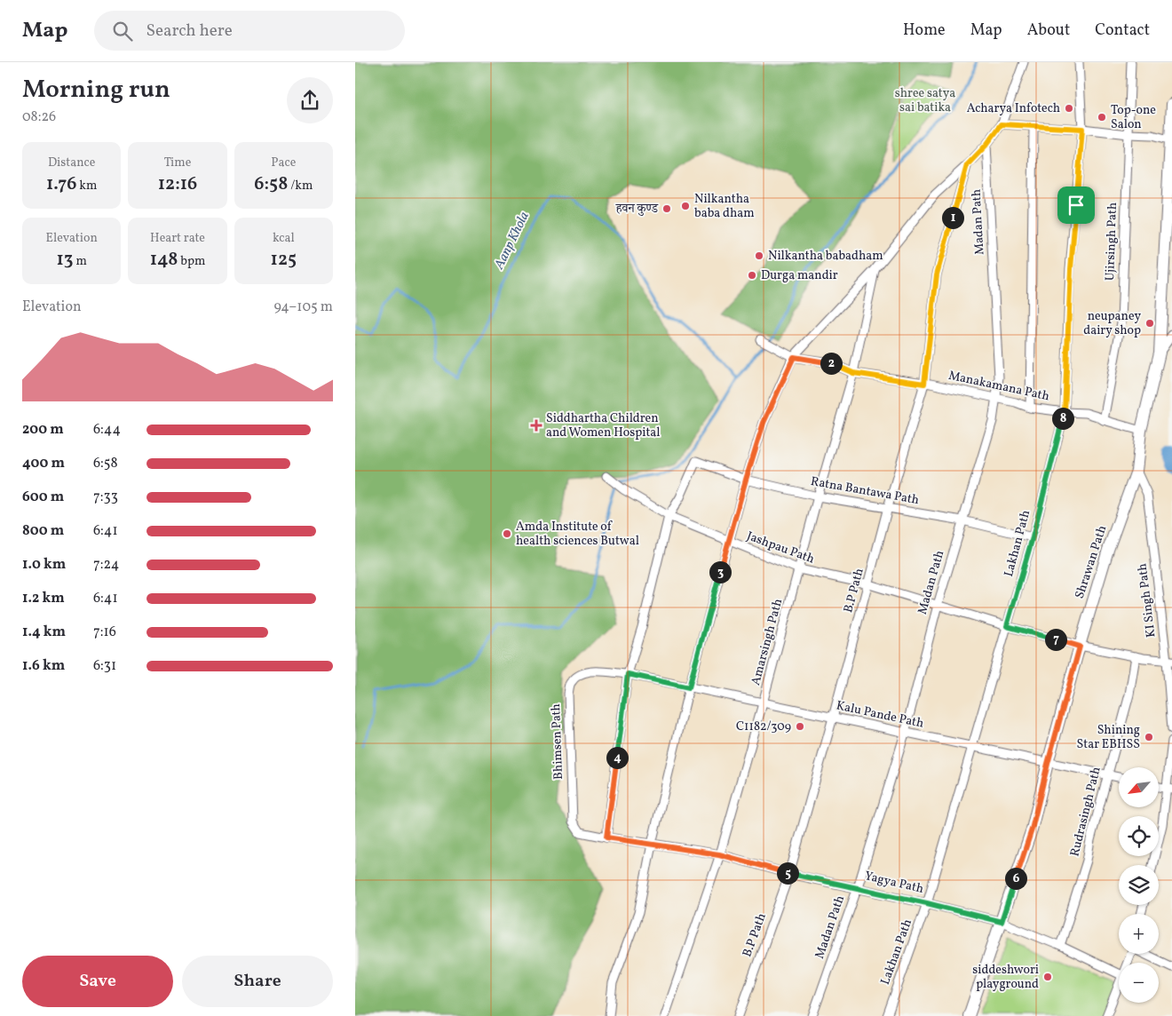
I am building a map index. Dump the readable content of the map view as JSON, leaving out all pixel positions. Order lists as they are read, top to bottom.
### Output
{
  "streets": {
    "street": [
      "Madan Path",
      "Ujirsingh Path",
      "Manakamana Path",
      "Ratna Bantawa Path",
      "Lakhan Path",
      "Jashpau Path",
      "Shrawan Path",
      "B.P Path",
      "KI Singh Path",
      "Amarsingh Path",
      "Kalu Pande Path",
      "Bhimsen Path",
      "Rudrasingh Path",
      "Yagya Path"
    ]
  },
  "crossings": [
    ["Madan Path", "Manakamana Path"],
    ["Madan Path", "Ratna Bantawa Path"],
    ["Madan Path", "Jashpau Path"],
    ["Madan Path", "Kalu Pande Path"],
    ["Madan Path", "Yagya Path"],
    ["Ujirsingh Path", "Manakamana Path"],
    ["Manakamana Path", "Lakhan Path"],
    ["Manakamana Path", "Shrawan Path"],
    ["Manakamana Path", "B.P Path"],
    ["Manakamana Path", "Amarsingh Path"],
    ["Ratna Bantawa Path", "Lakhan Path"],
    ["Ratna Bantawa Path", "Jashpau Path"],
    ["Ratna Bantawa Path", "B.P Path"],
    ["Ratna Bantawa Path", "Amarsingh Path"],
    ["Lakhan Path", "Jashpau Path"],
    ["Lakhan Path", "Kalu Pande Path"],
    ["Lakhan Path", "Yagya Path"],
    ["Jashpau Path", "Shrawan Path"],
    ["Jashpau Path", "B.P Path"],
    ["Jashpau Path", "KI Singh Path"],
    ["Jashpau Path", "Amarsingh Path"],
    ["Jashpau Path", "Rudrasingh Path"],
    ["Shrawan Path", "KI Singh Path"],
    ["Shrawan Path", "Kalu Pande Path"],
    ["Shrawan Path", "Yagya Path"],
    ["B.P Path", "Kalu Pande Path"],
    ["B.P Path", "Yagya Path"],
    ["Amarsingh Path", "Kalu Pande Path"],
    ["Amarsingh Path", "Yagya Path"],
    ["Kalu Pande Path", "Bhimsen Path"],
    ["Kalu Pande Path", "Rudrasingh Path"],
    ["Bhimsen Path", "Yagya Path"],
    ["Rudrasingh Path", "Yagya Path"]
  ],
  "water": ["Aanp Khola"],
  "parks": ["shree satya sai batika"],
  "places": {
    "other": [
      "Acharya Infotech",
      "Top-one Salon",
      "Nilkantha baba dham",
      "हवन कुण्ड",
      "Nilkantha babadham",
      "Durga mandir",
      "neupaney dairy shop",
      "Amda Institute of health sciences Butwal",
      "C1182/309",
      "Shining Star EBHSS",
      "siddeshwori playground"
    ],
    "health": ["Siddhartha Children and Women Hospital"]
  },
  "north": "bottom left",
  "page": {
    "header": "Map",
    "search": "Search here",
    "nav": [
      "Home",
      "Map",
      "About",
      "Contact"
    ],
    "heading": ["Morning run", "08:26"],
    "stats": [
      ["Distance", "1.76 km"],
      ["Time", "12:16"],
      ["Pace", "6:58 /km"],
      ["Elevation", "13 m"],
      ["Heart rate", "148 bpm"],
      ["kcal", "125"]
    ],
    "pins": [
      "1",
      "2",
      "8",
      "3",
      "7",
      "4",
      "5",
      "6"
    ],
    "chart": ["Elevation", "94–105 m"],
    "list": [
      {
        "name": "200 m",
        "note": "6:44"
      },
      {
        "name": "400 m",
        "note": "6:58"
      },
      {
        "name": "600 m",
        "note": "7:33"
      },
      {
        "name": "800 m",
        "note": "6:41"
      },
      {
        "name": "1.0 km",
        "note": "7:24"
      },
      {
        "name": "1.2 km",
        "note": "6:41"
      },
      {
        "name": "1.4 km",
        "note": "7:16"
      },
      {
        "name": "1.6 km",
        "note": "6:31"
      }
    ],
    "map_buttons": ["+", "−"],
    "buttons": ["Save", "Share"]
  }
}
